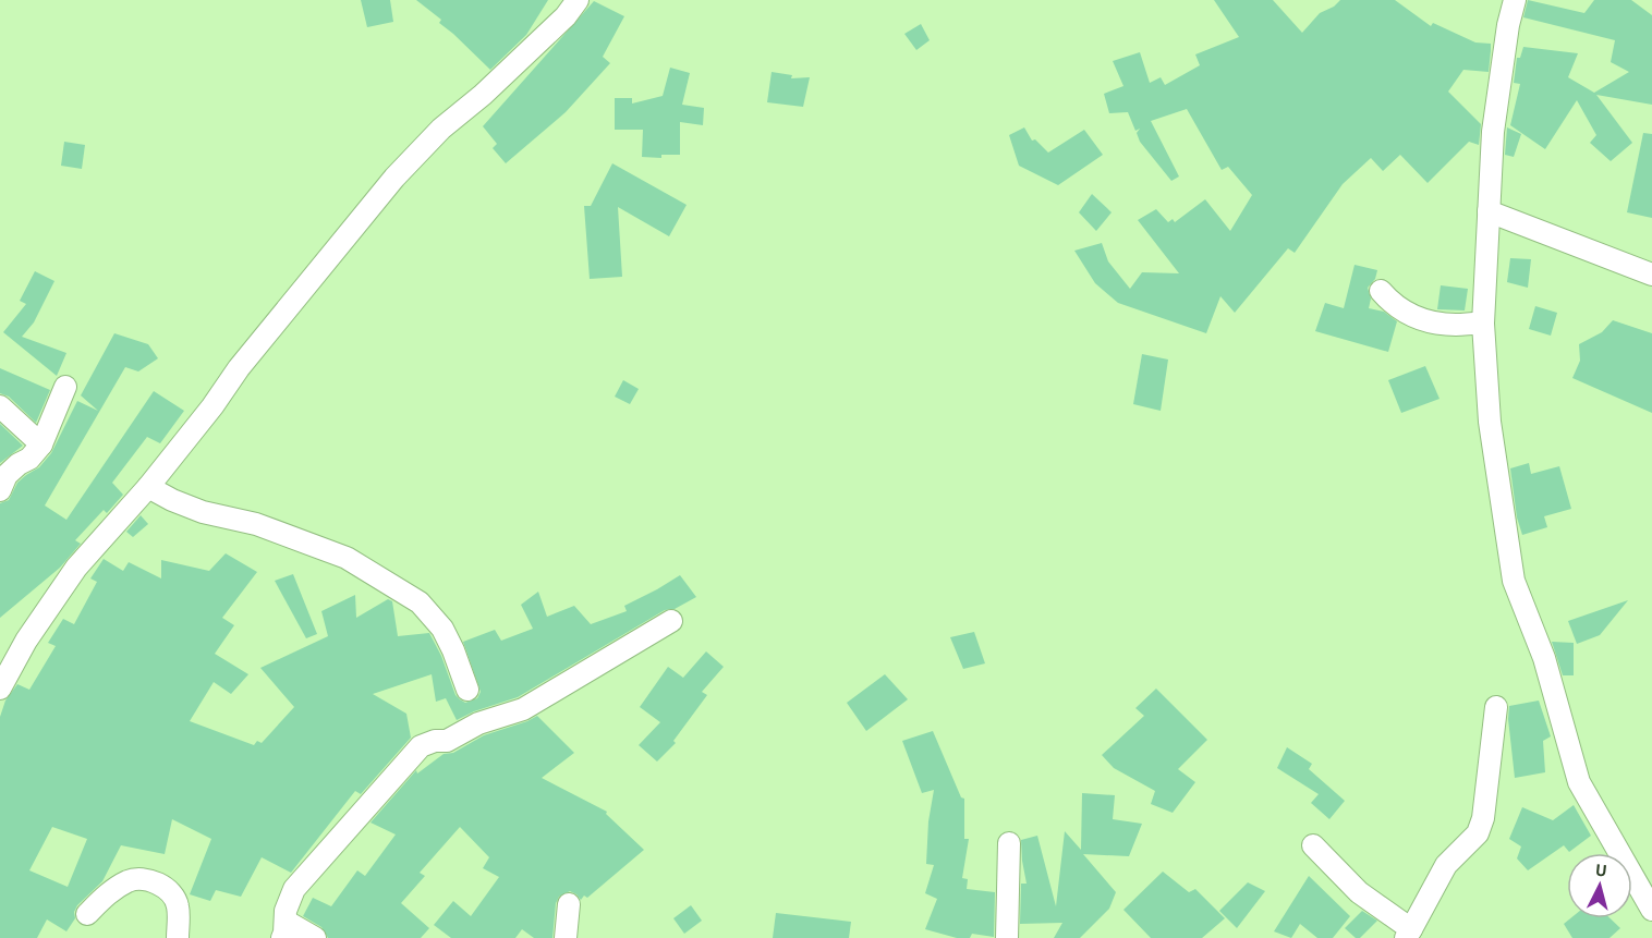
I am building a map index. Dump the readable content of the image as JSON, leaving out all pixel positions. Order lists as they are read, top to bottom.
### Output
{
  "north": "top"
}
